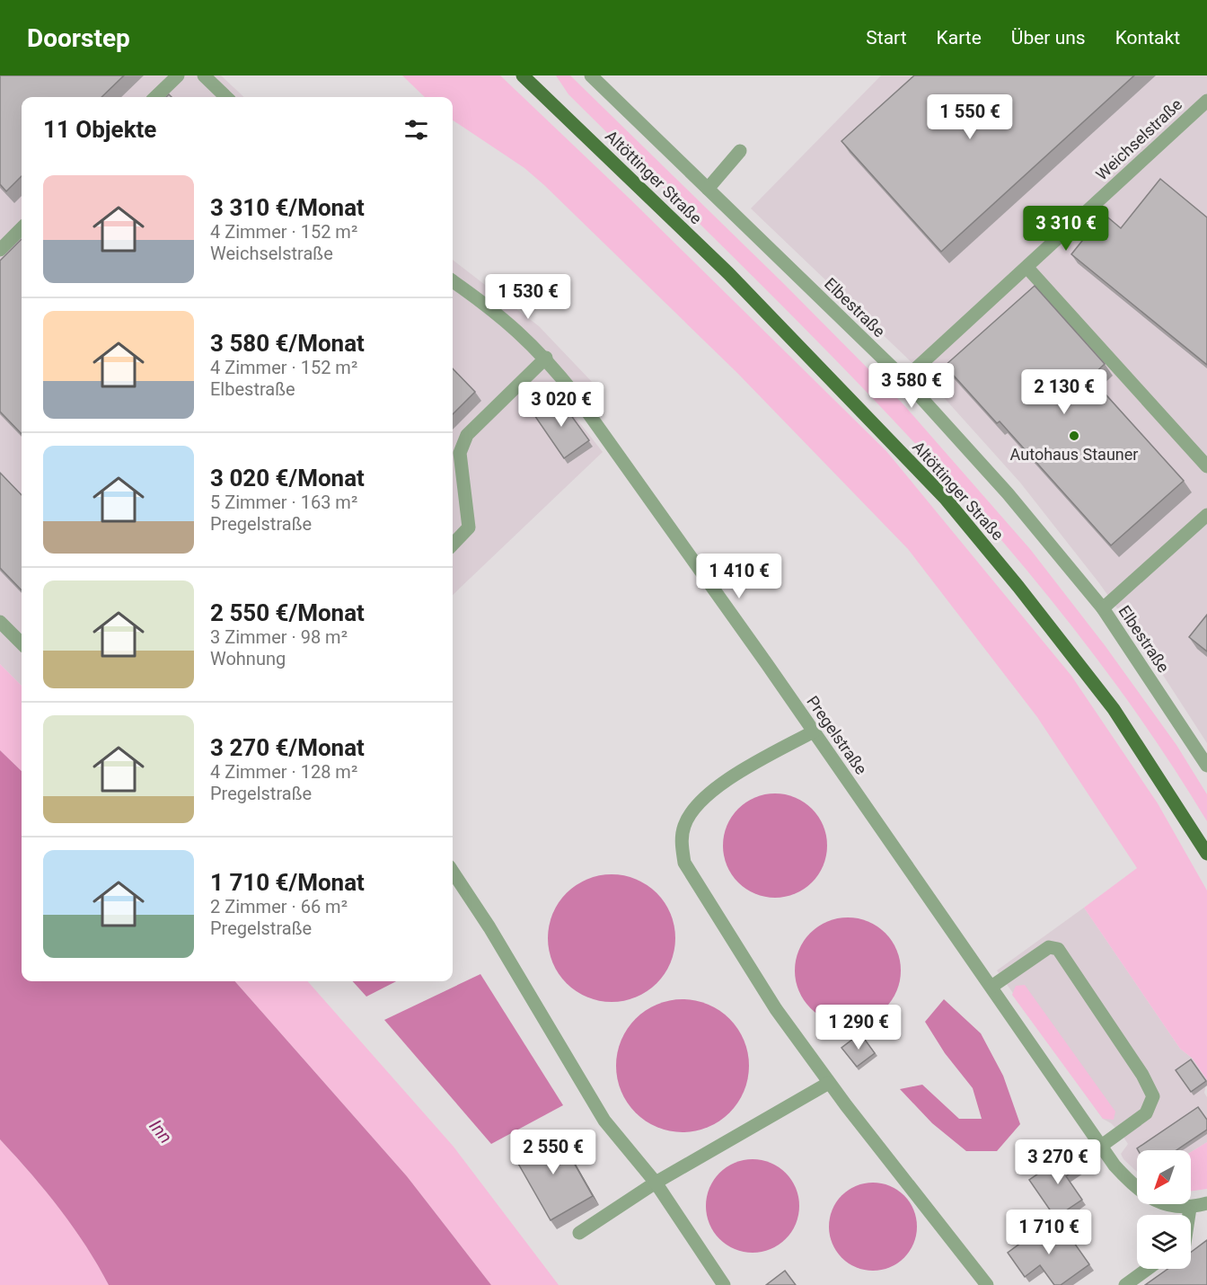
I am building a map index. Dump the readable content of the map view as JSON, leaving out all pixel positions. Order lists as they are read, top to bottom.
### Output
{
  "streets": {
    "main road": ["Altöttinger Straße"],
    "street": ["Weichselstraße", "Elbestraße", "Pregelstraße"]
  },
  "crossings": [
    ["Weichselstraße", "Elbestraße"]
  ],
  "water": ["Inn"],
  "places": ["Autohaus Stauner"],
  "north": "bottom left",
  "page": {
    "header": "Doorstep",
    "nav": [
      "Start",
      "Karte",
      "Über uns",
      "Kontakt"
    ],
    "price": [
      "1 550 €",
      "3 310 €",
      "1 530 €",
      "3 580 €",
      "2 130 €",
      "3 020 €",
      "1 410 €",
      "1 290 €",
      "2 550 €",
      "3 270 €",
      "1 710 €"
    ],
    "heading": "11 Objekte",
    "list": [
      {
        "name": "3 310 €/Monat",
        "note": "4 Zimmer · 152 m² · Weichselstraße"
      },
      {
        "name": "3 580 €/Monat",
        "note": "4 Zimmer · 152 m² · Elbestraße"
      },
      {
        "name": "3 020 €/Monat",
        "note": "5 Zimmer · 163 m² · Pregelstraße"
      },
      {
        "name": "2 550 €/Monat",
        "note": "3 Zimmer · 98 m² · Wohnung"
      },
      {
        "name": "3 270 €/Monat",
        "note": "4 Zimmer · 128 m² · Pregelstraße"
      },
      {
        "name": "1 710 €/Monat",
        "note": "2 Zimmer · 66 m² · Pregelstraße"
      }
    ]
  }
}
